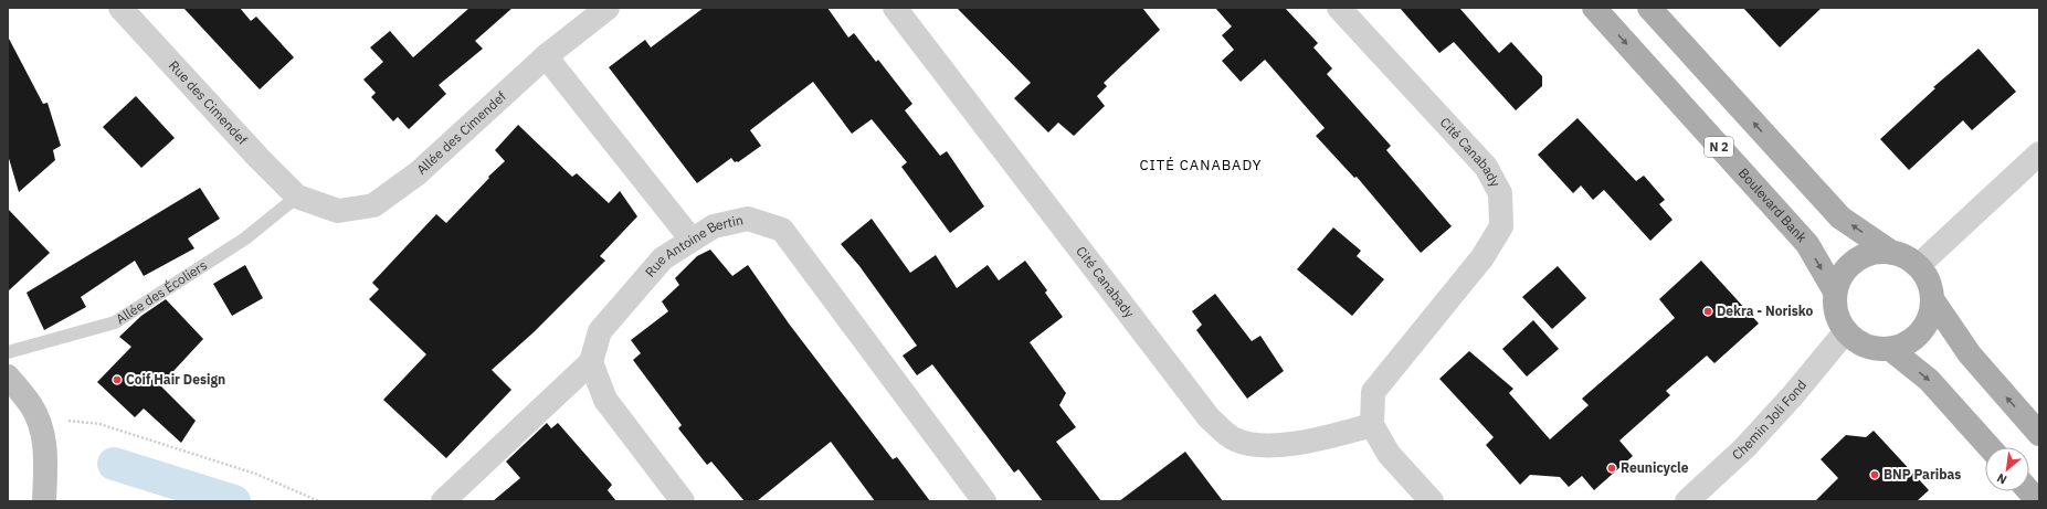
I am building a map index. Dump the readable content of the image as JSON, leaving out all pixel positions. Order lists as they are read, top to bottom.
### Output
{
  "streets": {
    "main road": ["N 2", "Boulevard Bank"],
    "street": [
      "Rue des Cimendef",
      "Allée des Cimendef",
      "Cité Canabady",
      "Rue Antoine Bertin",
      "Chemin Joli Fond"
    ],
    "lane": ["Allée des Écoliers"]
  },
  "crossings": [
    ["Rue des Cimendef", "Allée des Cimendef"],
    ["Rue des Cimendef", "Allée des Écoliers"],
    ["Allée des Cimendef", "Allée des Écoliers"],
    ["N 2", "Boulevard Bank"],
    ["N 2", "Chemin Joli Fond"],
    ["Boulevard Bank", "Chemin Joli Fond"]
  ],
  "districts": ["CITÉ CANABADY"],
  "places": [
    "Dekra - Norisko",
    "Coif Hair Design",
    "Reunicycle",
    "BNP Paribas"
  ],
  "north": "bottom left"
}
